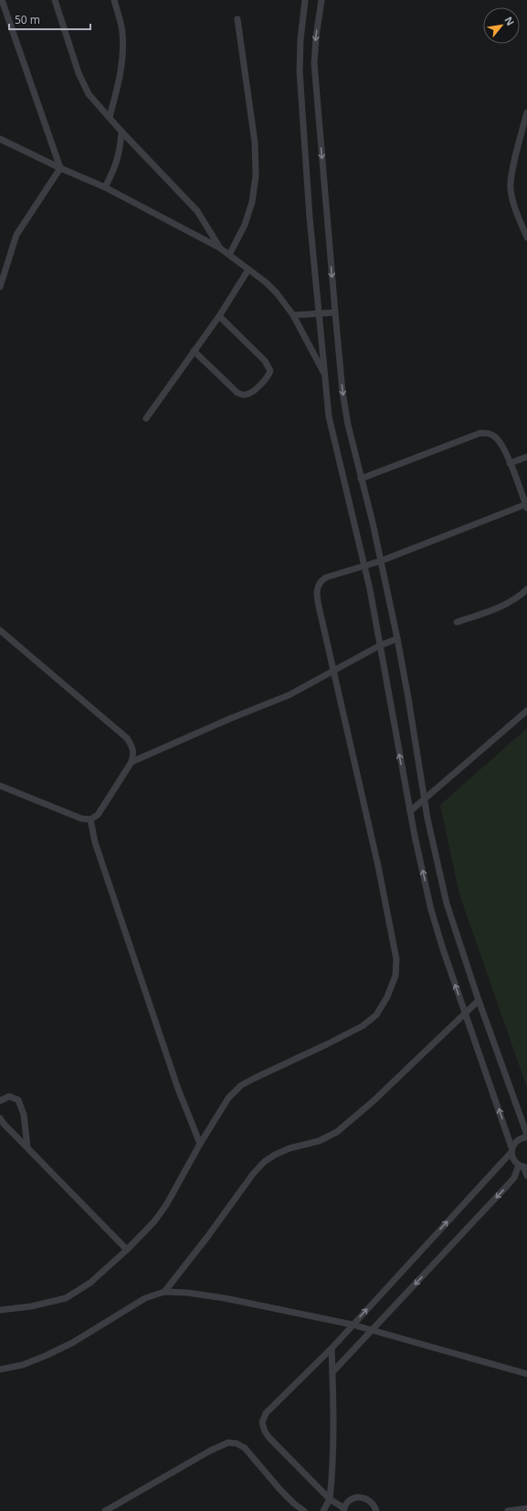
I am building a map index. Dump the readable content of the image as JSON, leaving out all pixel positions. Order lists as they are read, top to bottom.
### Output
{
  "scale_bar": "50 m",
  "north": "top right"
}
